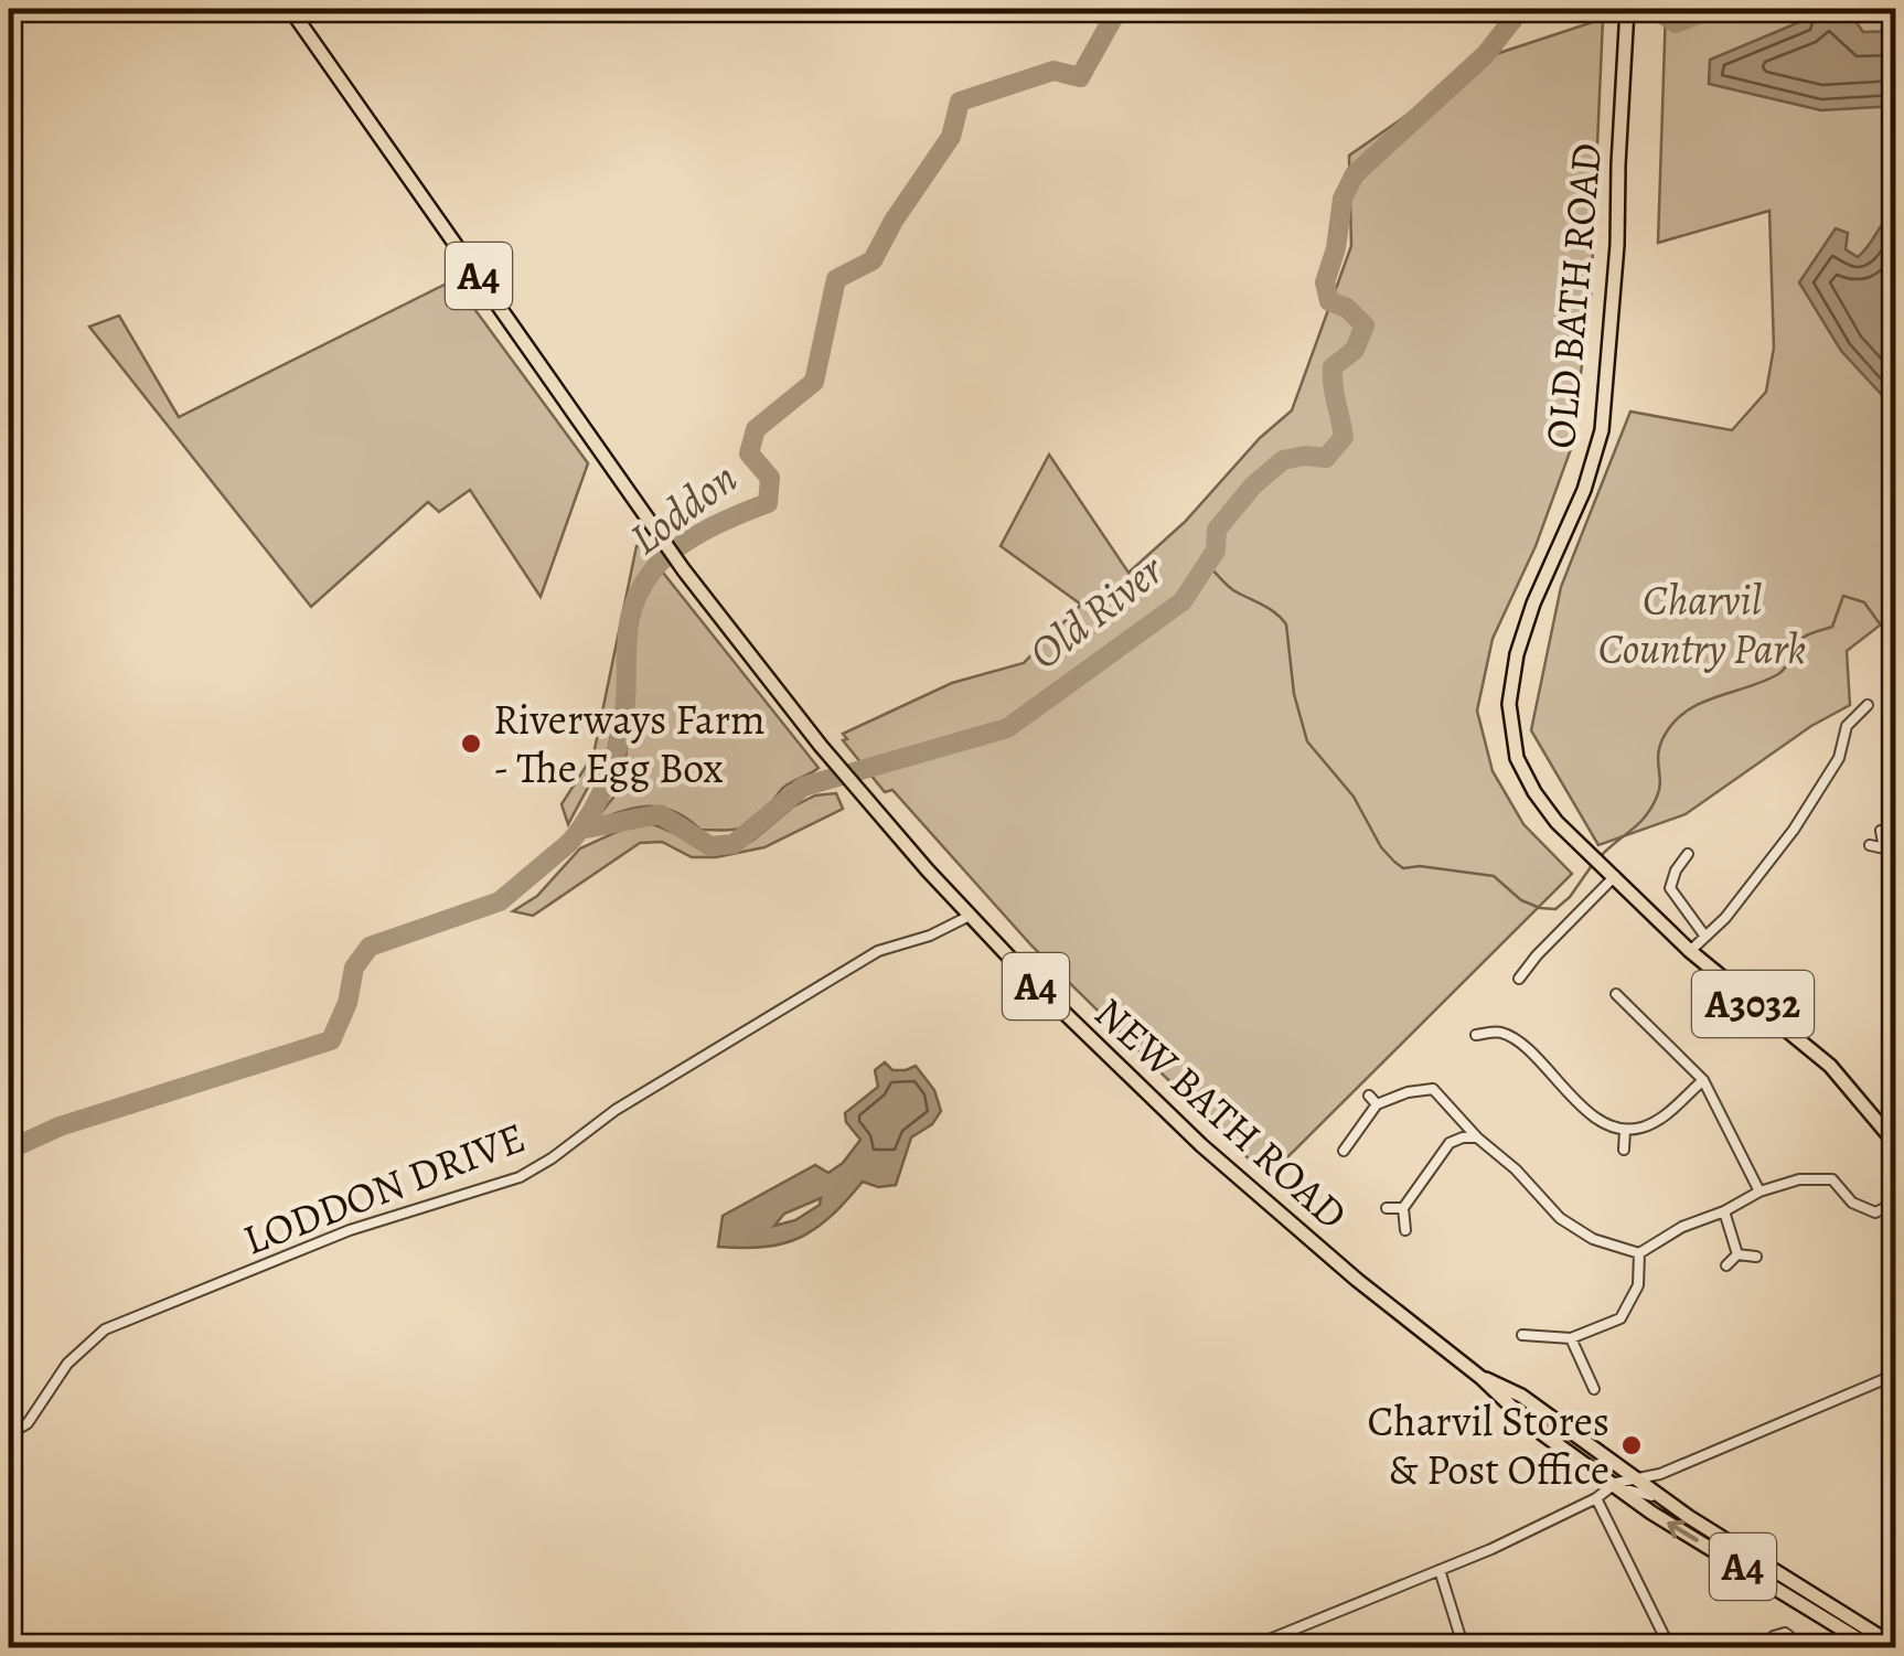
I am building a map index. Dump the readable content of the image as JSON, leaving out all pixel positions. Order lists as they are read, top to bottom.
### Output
{
  "streets": {
    "main road": [
      "A4",
      "OLD BATH ROAD",
      "A3032",
      "NEW BATH ROAD"
    ],
    "street": ["LODDON DRIVE"]
  },
  "crossings": [
    ["NEW BATH ROAD", "LODDON DRIVE"]
  ],
  "water": ["Loddon", "Old River"],
  "parks": ["Charvil Country Park"],
  "places": ["Riverways Farm - The Egg Box", "Charvil Stores & Post Office"]
}
